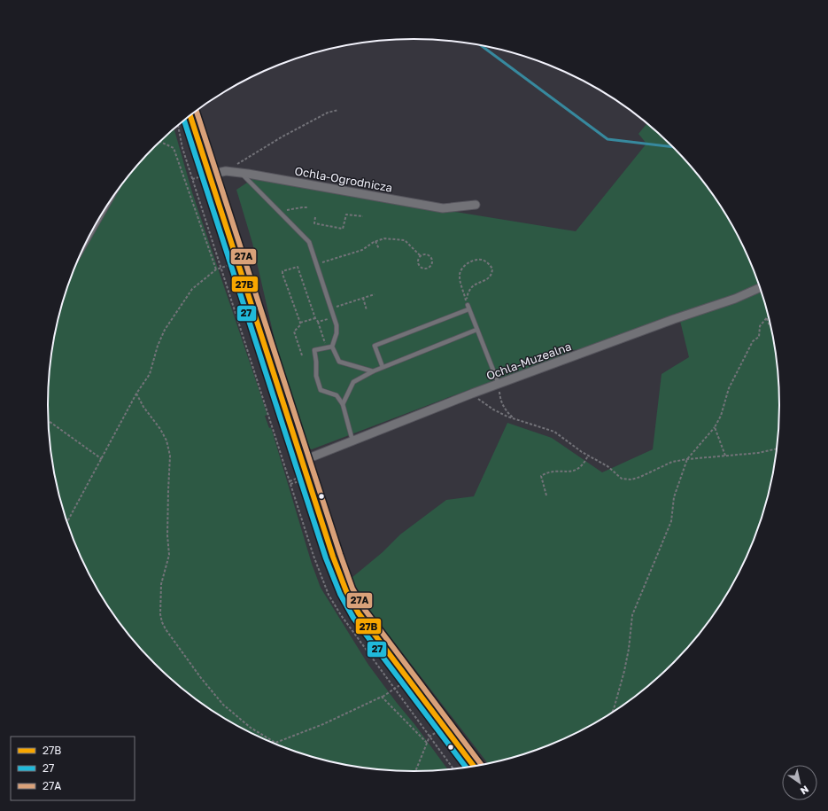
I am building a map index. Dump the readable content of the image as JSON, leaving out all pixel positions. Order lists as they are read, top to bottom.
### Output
{
  "streets": {
    "street": ["Ochla-Ogrodnicza", "Ochla-Muzealna"]
  },
  "lines": ["transit line 27A", "transit line 27B", "transit line 27"],
  "legend": ["27B", "27", "27A"],
  "north": "bottom right"
}
